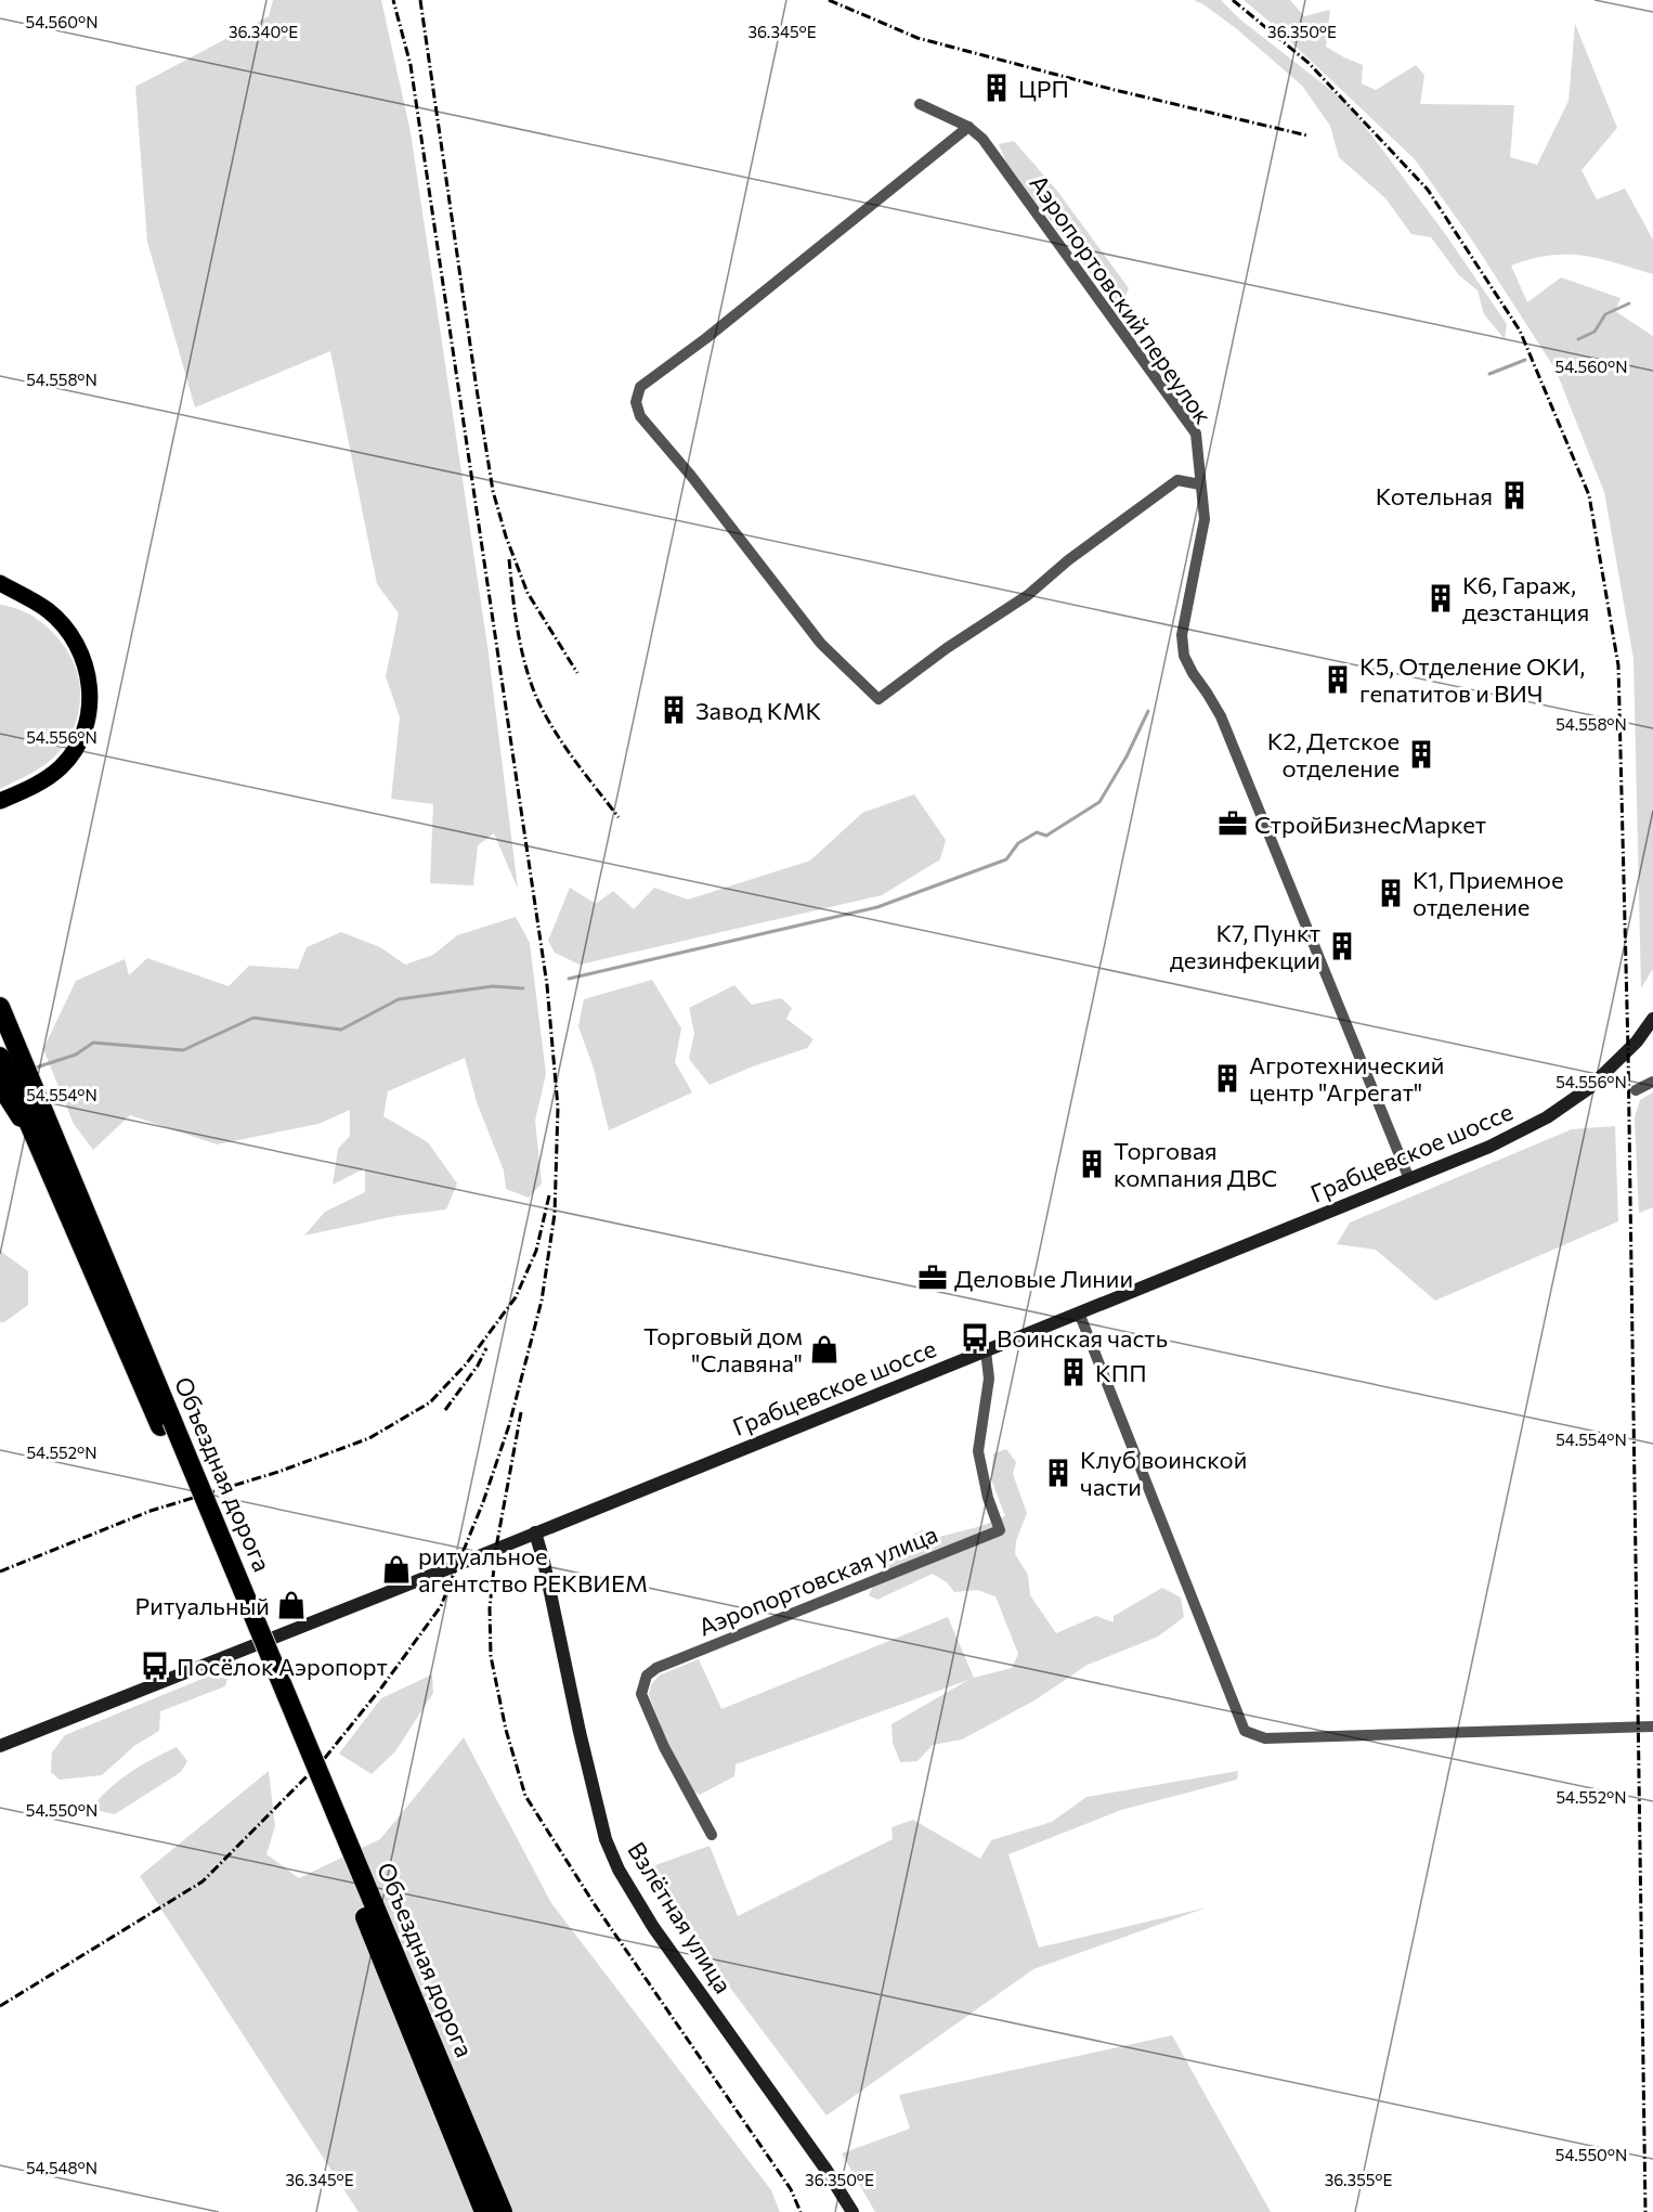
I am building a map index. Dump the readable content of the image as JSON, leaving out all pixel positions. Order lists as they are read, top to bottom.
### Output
{
  "streets": {
    "highway": ["Объездная дорога"],
    "main road": ["Грабцевское шоссе", "Взлётная улица"],
    "street": ["Аэропортовский переулок", "Аэропортовская улица"]
  },
  "crossings": [
    ["Аэропортовский переулок", "Грабцевское шоссе"],
    ["Грабцевское шоссе", "Аэропортовская улица"],
    ["Грабцевское шоссе", "Взлётная улица"]
  ],
  "places": {
    "building": [
      "ЦРП",
      "Котельная",
      "К6, Гараж, дезстанция",
      "К5, Отделение ОКИ, гепатитов и ВИЧ",
      "Завод КМК",
      "К2, Детское отделение",
      "К1, Приемное отделение",
      "К7, Пункт дезинфекции",
      "Агротехнический центр \"Агрегат\"",
      "Торговая компания ДВС",
      "КПП",
      "Клуб воинской части"
    ],
    "office": ["СтройБизнесМаркет", "Деловые Линии"],
    "bus stop": ["Воинская часть", "Посёлок Аэропорт"],
    "shop": ["Торговый дом \"Славяна\"", "ритуальное агентство РЕКВИЕМ", "Ритуальный"]
  },
  "coordinates": [
    "54.560°N",
    "36.340°E",
    "36.345°E",
    "36.350°E",
    "54.558°N",
    "54.556°N",
    "54.554°N",
    "54.552°N",
    "54.550°N",
    "54.548°N",
    "36.355°E"
  ]
}
